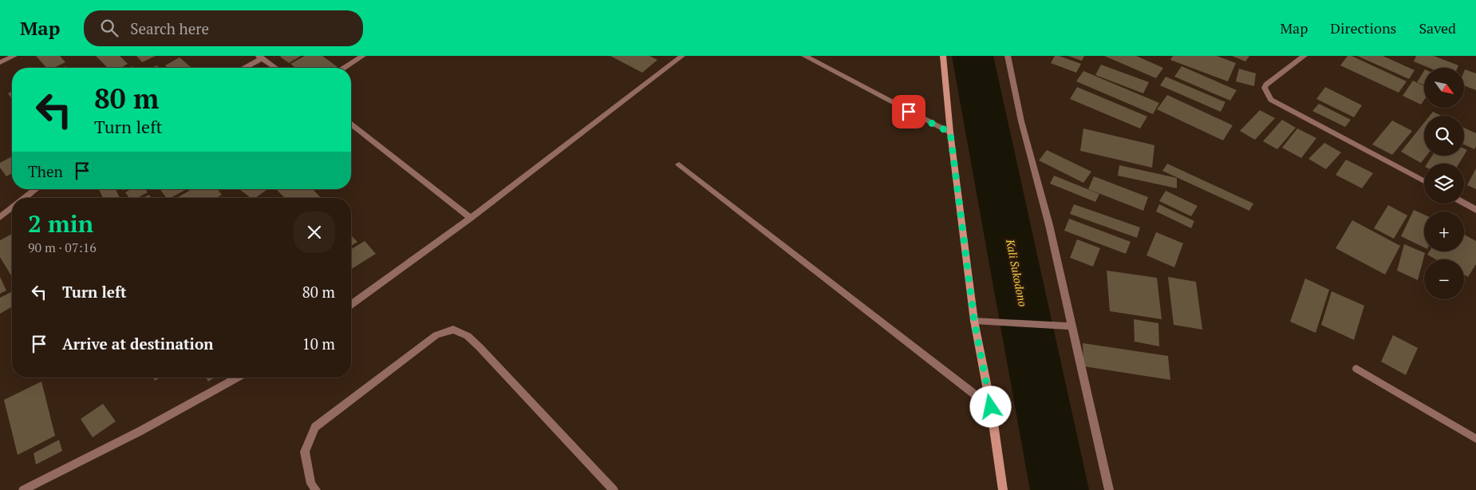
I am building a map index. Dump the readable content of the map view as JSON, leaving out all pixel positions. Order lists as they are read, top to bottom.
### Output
{
  "water": ["Kali Sukodono"],
  "north": "bottom right",
  "page": {
    "header": "Map",
    "search": "Search here",
    "nav": ["Map", "Directions", "Saved"],
    "map_buttons": ["+", "−"],
    "turn": ["80 m", "Turn left"],
    "then": "Then",
    "heading": ["2 min", "90 m · 07:16"],
    "list": [
      {
        "name": "Turn left",
        "value": "80 m"
      },
      {
        "name": "Arrive at destination",
        "value": "10 m"
      }
    ]
  }
}
